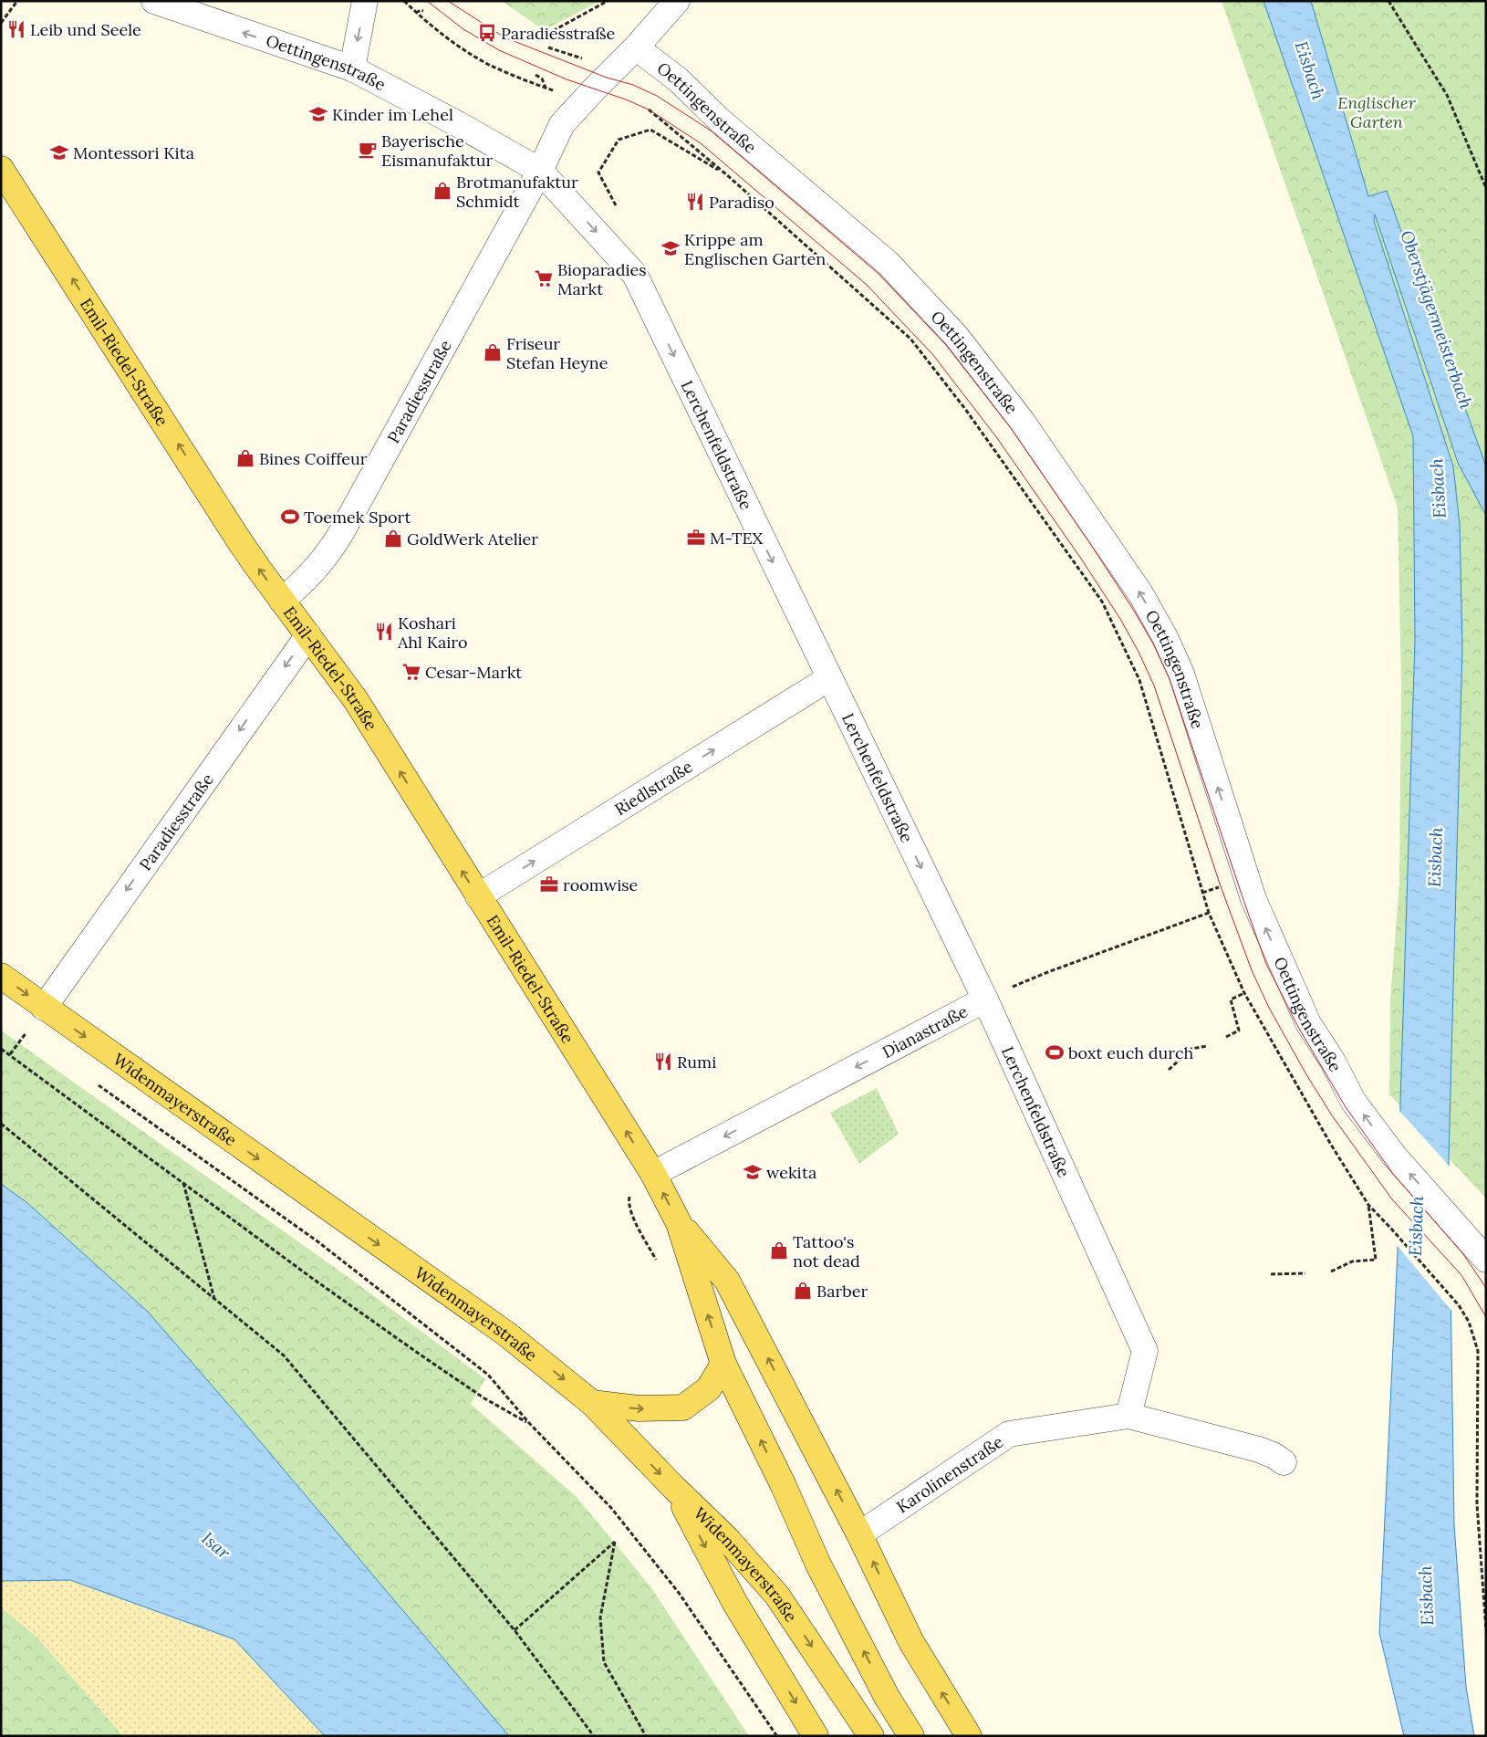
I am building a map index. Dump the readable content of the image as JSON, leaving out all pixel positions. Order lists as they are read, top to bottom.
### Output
{
  "streets": {
    "main road": ["Emil-Riedel-Straße", "Widenmayerstraße"],
    "street": [
      "Oettingenstraße",
      "Paradiesstraße",
      "Lerchenfeldstraße",
      "Riedlstraße",
      "Dianastraße",
      "Karolinenstraße"
    ]
  },
  "crossings": [
    ["Oettingenstraße", "Paradiesstraße"],
    ["Oettingenstraße", "Lerchenfeldstraße"],
    ["Emil-Riedel-Straße", "Paradiesstraße"],
    ["Emil-Riedel-Straße", "Riedlstraße"],
    ["Emil-Riedel-Straße", "Dianastraße"],
    ["Paradiesstraße", "Lerchenfeldstraße"],
    ["Paradiesstraße", "Widenmayerstraße"],
    ["Lerchenfeldstraße", "Riedlstraße"],
    ["Lerchenfeldstraße", "Dianastraße"],
    ["Lerchenfeldstraße", "Karolinenstraße"]
  ],
  "one_way": [
    "Oettingenstraße",
    "Emil-Riedel-Straße",
    "Paradiesstraße",
    "Lerchenfeldstraße",
    "Riedlstraße",
    "Dianastraße"
  ],
  "water": ["Eisbach", "Oberstjägermeisterbach", "Isar"],
  "parks": ["Englischer Garten"],
  "places": {
    "restaurant": [
      "Leib und Seele",
      "Paradiso",
      "Koshari Ahl Kairo",
      "Rumi"
    ],
    "bus stop": ["Paradiesstraße"],
    "school or university": [
      "Kinder im Lehel",
      "Montessori Kita",
      "Krippe am Englischen Garten",
      "wekita"
    ],
    "cafe": ["Bayerische Eismanufaktur"],
    "shop": [
      "Brotmanufaktur Schmidt",
      "Friseur Stefan Heyne",
      "Bines Coiffeur",
      "GoldWerk Atelier",
      "Tattoo's not dead",
      "Barber"
    ],
    "supermarket": ["Bioparadies Markt", "Cesar-Markt"],
    "sports": ["Toemek Sport", "boxt euch durch"],
    "office": ["M-TEX", "roomwise"]
  }
}
